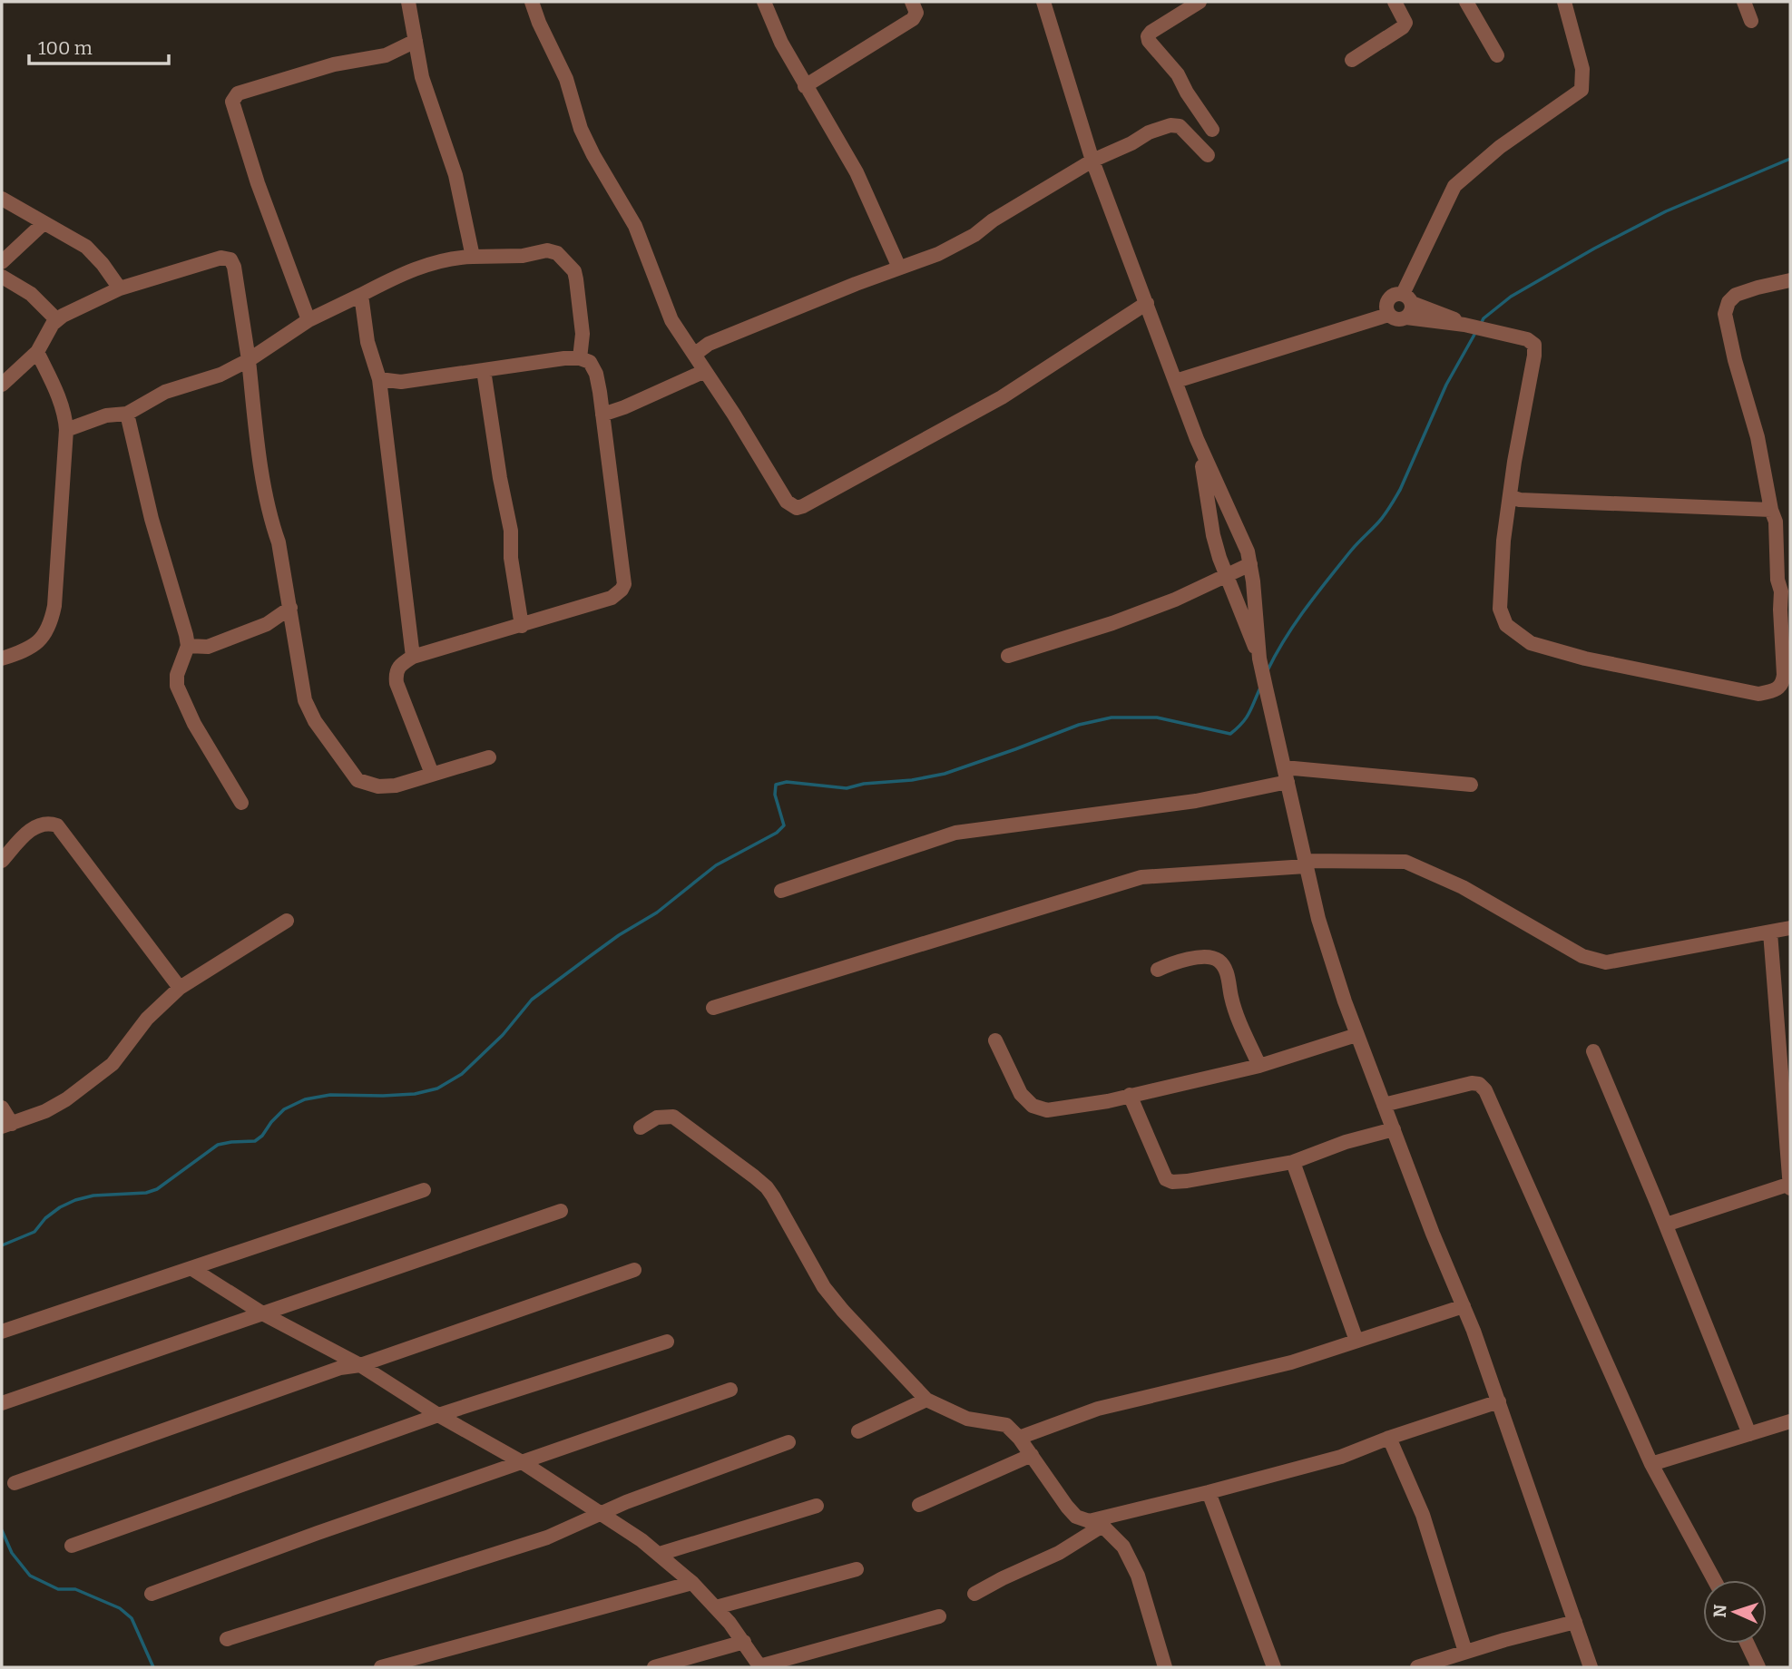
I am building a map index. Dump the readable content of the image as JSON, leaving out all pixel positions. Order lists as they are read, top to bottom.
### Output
{
  "scale_bar": "100 m",
  "north": "left"
}
